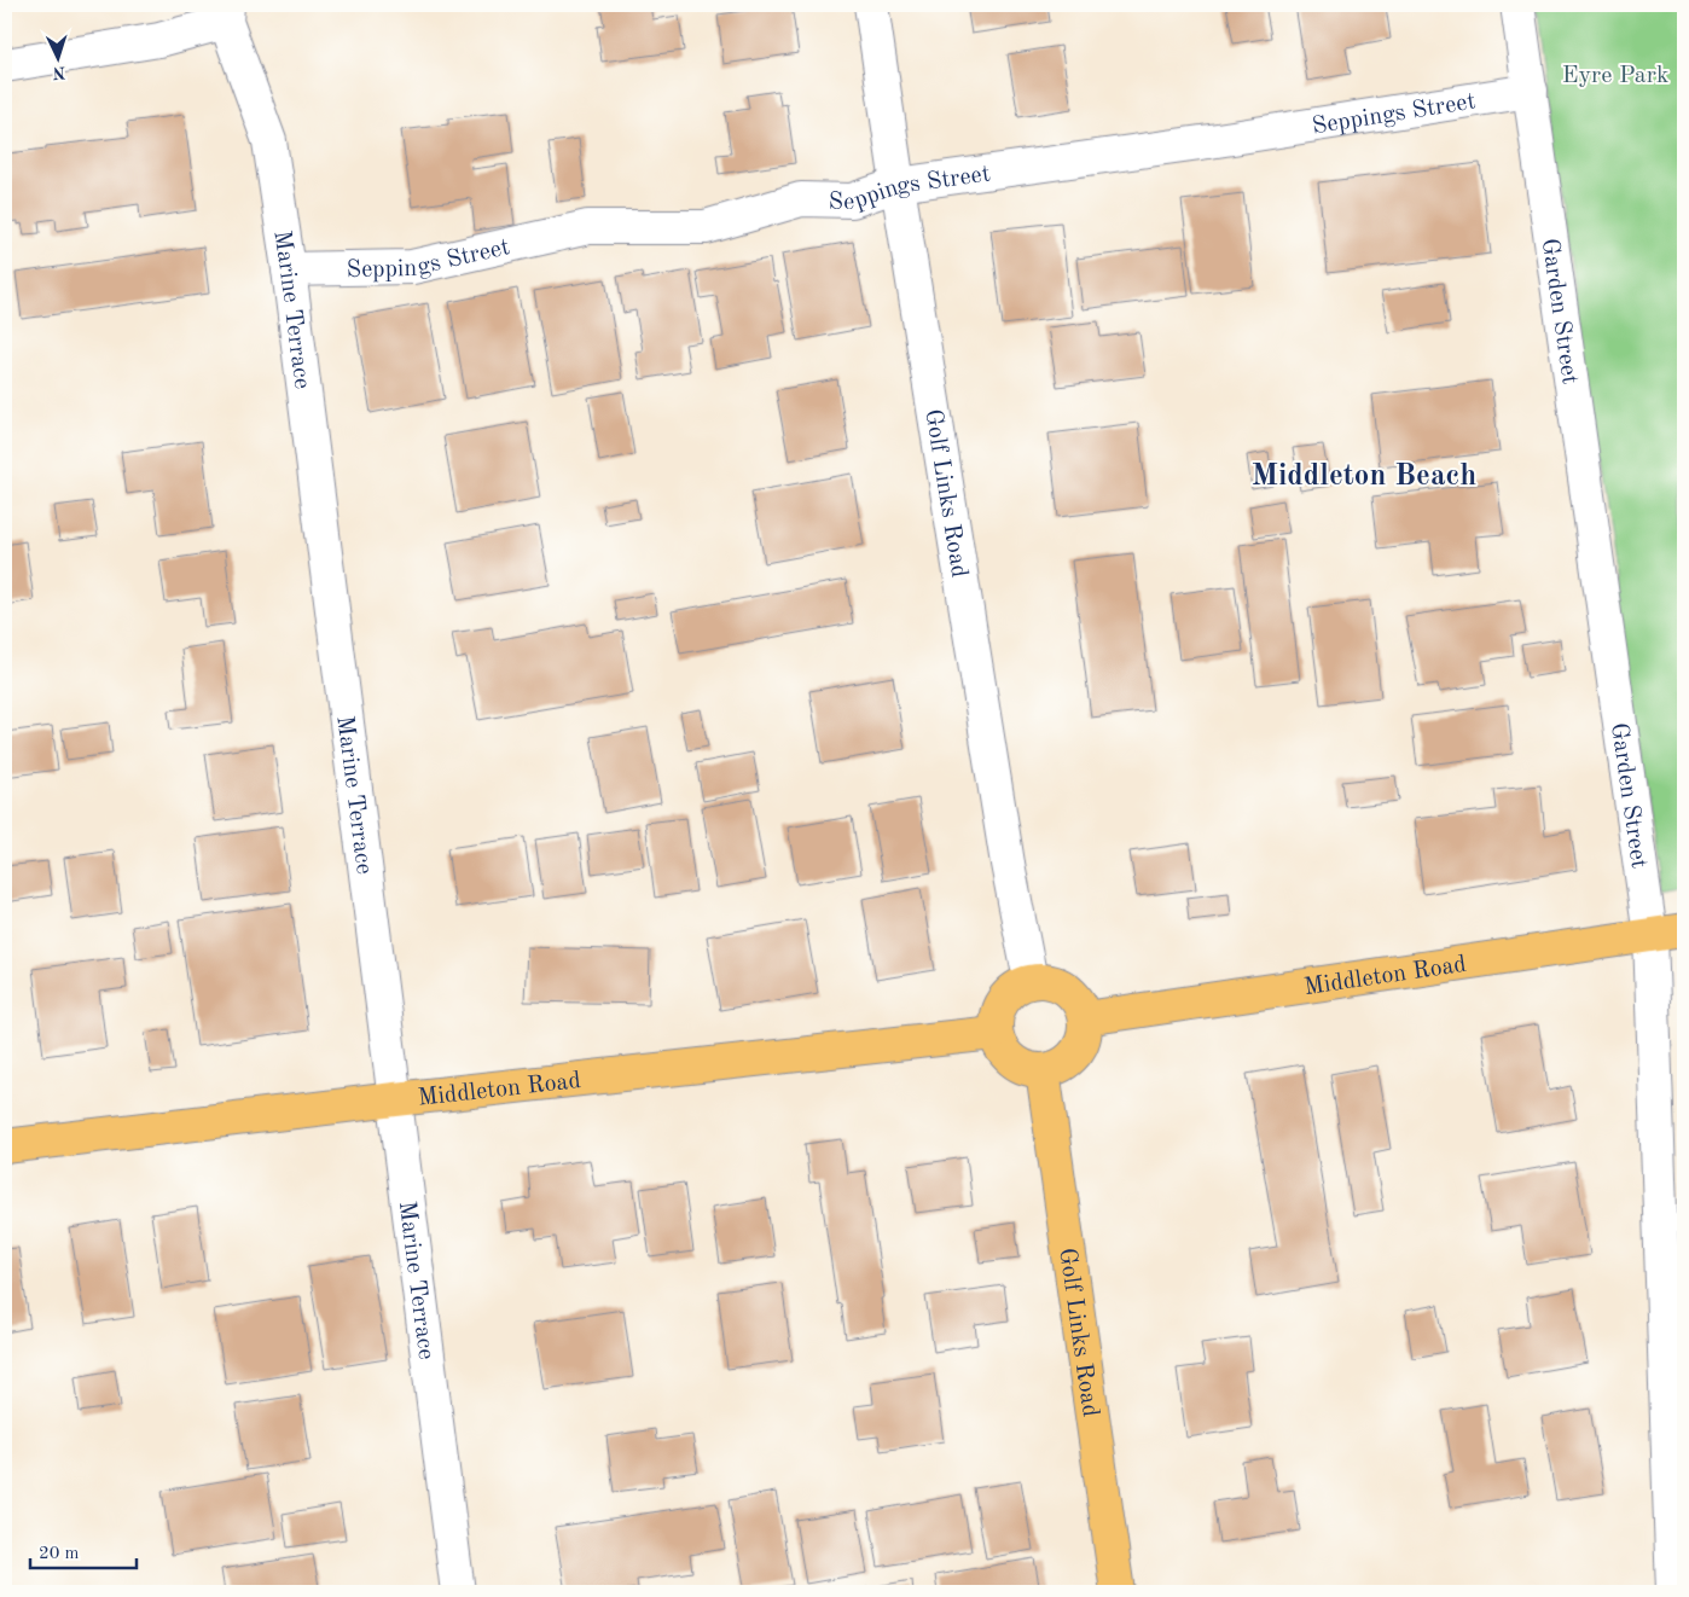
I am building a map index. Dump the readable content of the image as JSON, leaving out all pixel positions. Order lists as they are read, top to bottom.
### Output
{
  "streets": {
    "main road": ["Golf Links Road", "Middleton Road"],
    "street": ["Seppings Street", "Marine Terrace", "Garden Street"]
  },
  "crossings": [
    ["Seppings Street", "Marine Terrace"],
    ["Seppings Street", "Garden Street"],
    ["Seppings Street", "Golf Links Road"],
    ["Marine Terrace", "Middleton Road"],
    ["Garden Street", "Middleton Road"],
    ["Golf Links Road", "Middleton Road"]
  ],
  "districts": ["Middleton Beach"],
  "parks": ["Eyre Park"],
  "scale_bar": "20 m",
  "north": "bottom"
}
